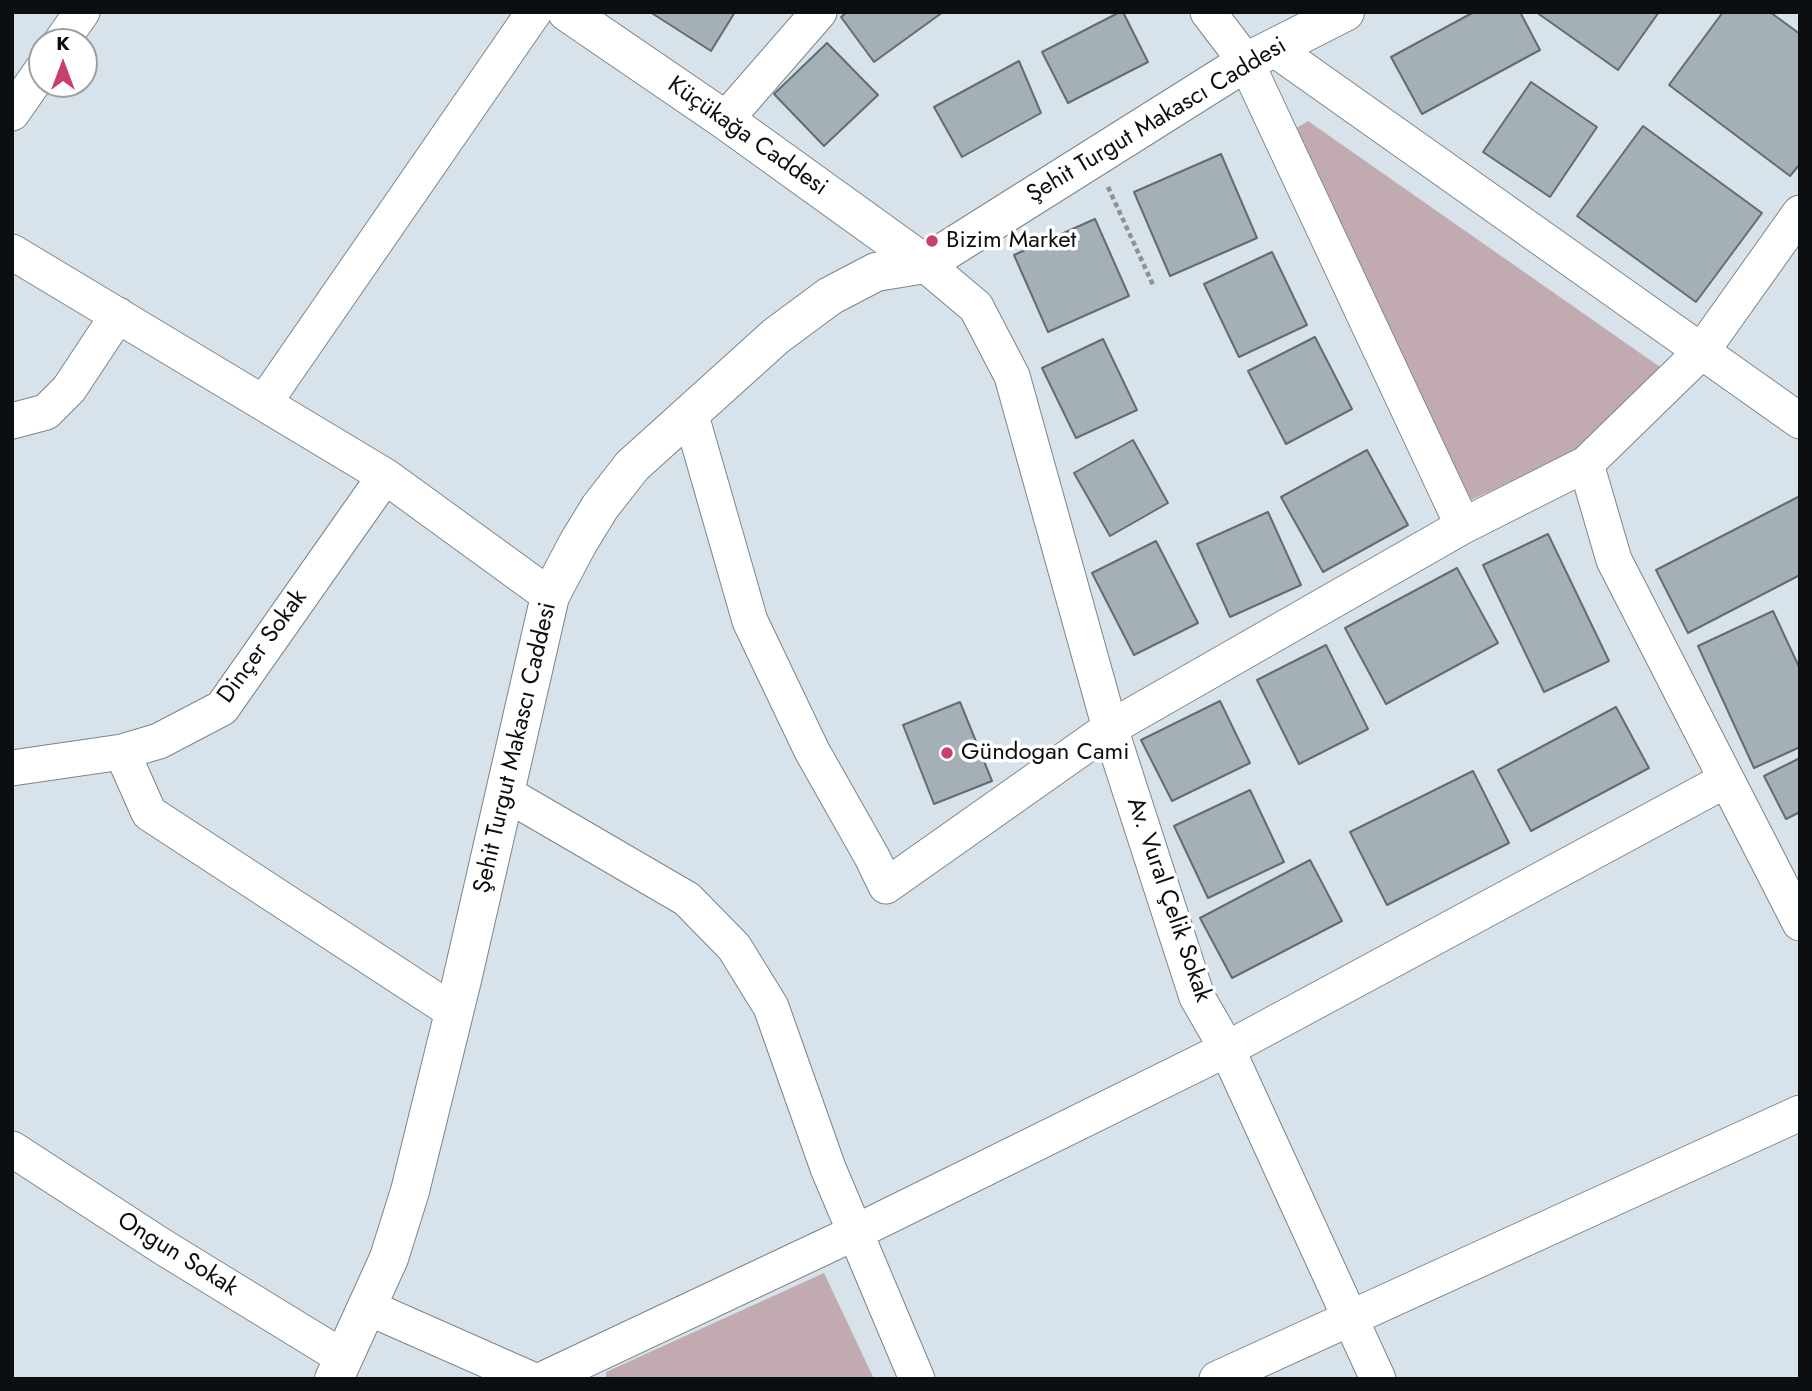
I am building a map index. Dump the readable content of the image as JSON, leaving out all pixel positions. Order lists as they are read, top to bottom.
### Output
{
  "streets": {
    "street": [
      "Şehit Turgut Makascı Caddesi",
      "Küçükağa Caddesi",
      "Dinçer Sokak",
      "Av. Vural Çelik Sokak",
      "Ongun Sokak"
    ]
  },
  "crossings": [
    ["Şehit Turgut Makascı Caddesi", "Küçükağa Caddesi"],
    ["Şehit Turgut Makascı Caddesi", "Av. Vural Çelik Sokak"],
    ["Şehit Turgut Makascı Caddesi", "Ongun Sokak"],
    ["Küçükağa Caddesi", "Av. Vural Çelik Sokak"]
  ],
  "places": ["Bizim Market", "Gündogan Cami"],
  "north": "top"
}
